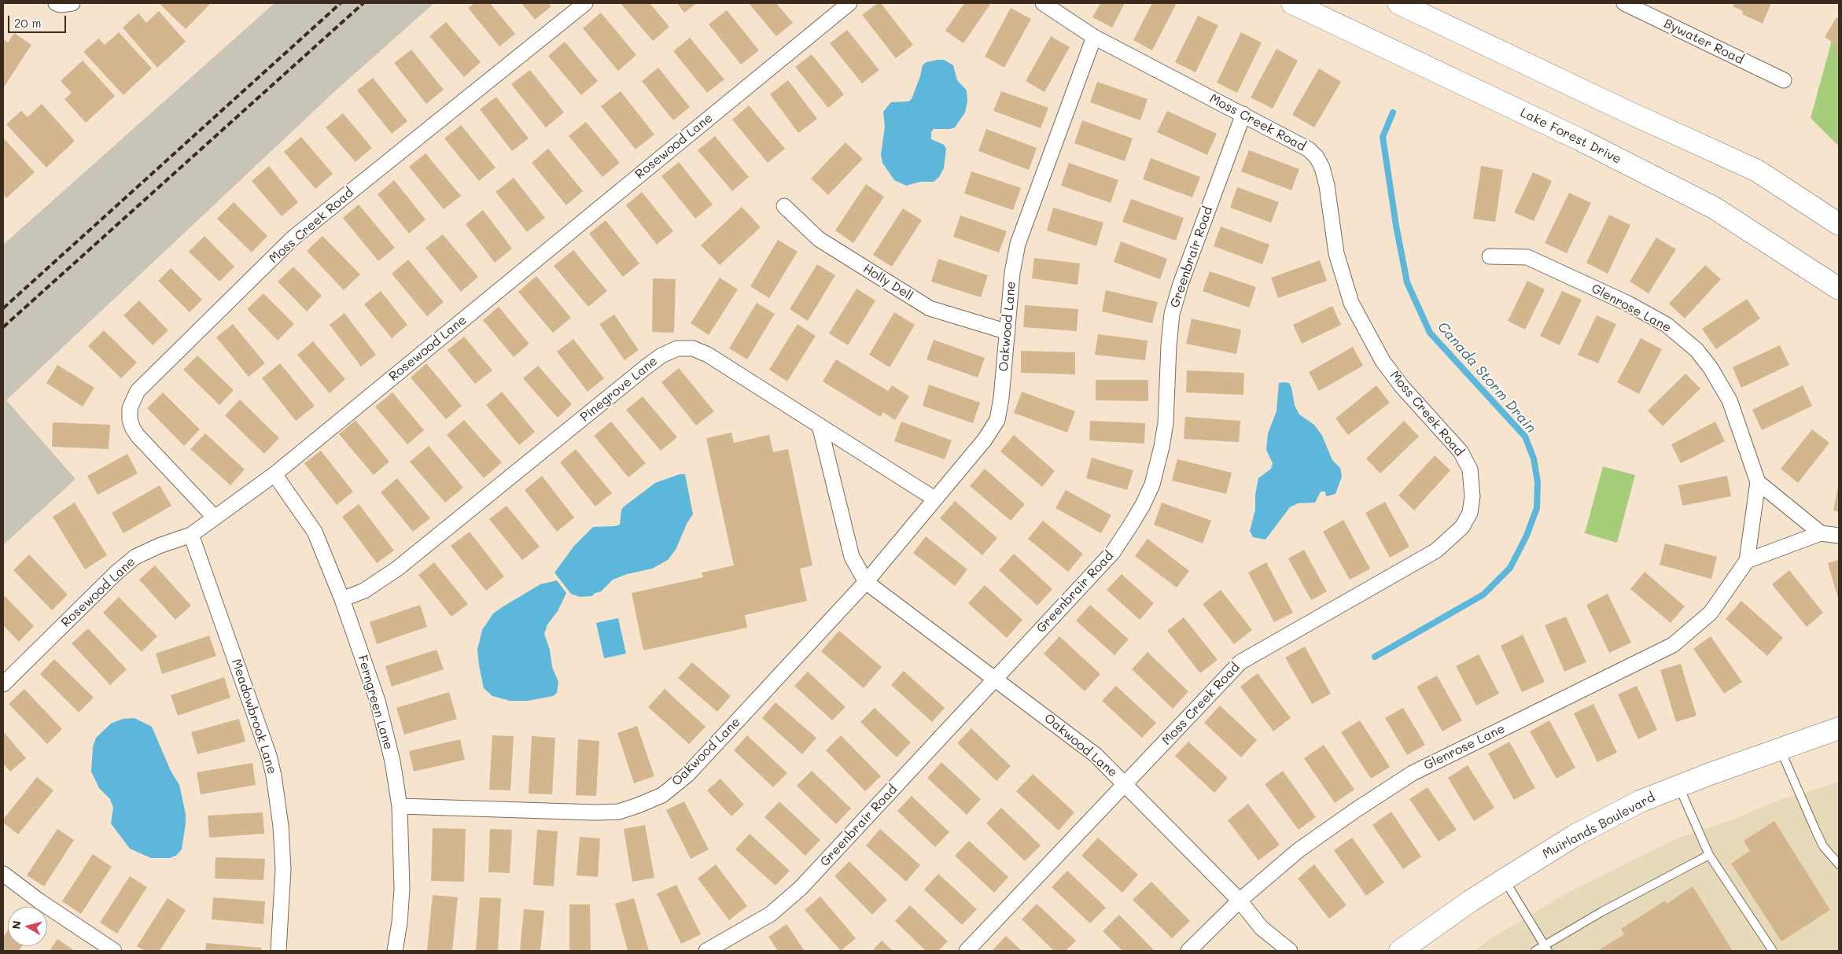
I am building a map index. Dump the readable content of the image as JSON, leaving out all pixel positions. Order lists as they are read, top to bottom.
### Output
{
  "streets": {
    "main road": ["Lake Forest Drive", "Muirlands Boulevard"],
    "street": [
      "Bywater Road",
      "Moss Creek Road",
      "Rosewood Lane",
      "Greenbrair Road",
      "Holly Dell",
      "Glenrose Lane",
      "Oakwood Lane",
      "Pinegrove Lane",
      "Ferngreen Lane",
      "Meadowbrook Lane"
    ]
  },
  "crossings": [
    ["Moss Creek Road", "Rosewood Lane"],
    ["Moss Creek Road", "Greenbrair Road"],
    ["Moss Creek Road", "Oakwood Lane"],
    ["Rosewood Lane", "Ferngreen Lane"],
    ["Rosewood Lane", "Meadowbrook Lane"],
    ["Greenbrair Road", "Oakwood Lane"],
    ["Holly Dell", "Oakwood Lane"],
    ["Glenrose Lane", "Oakwood Lane"],
    ["Oakwood Lane", "Pinegrove Lane"],
    ["Oakwood Lane", "Ferngreen Lane"],
    ["Pinegrove Lane", "Ferngreen Lane"]
  ],
  "water": ["Canada Storm Drain"],
  "scale_bar": "20 m",
  "north": "left"
}
